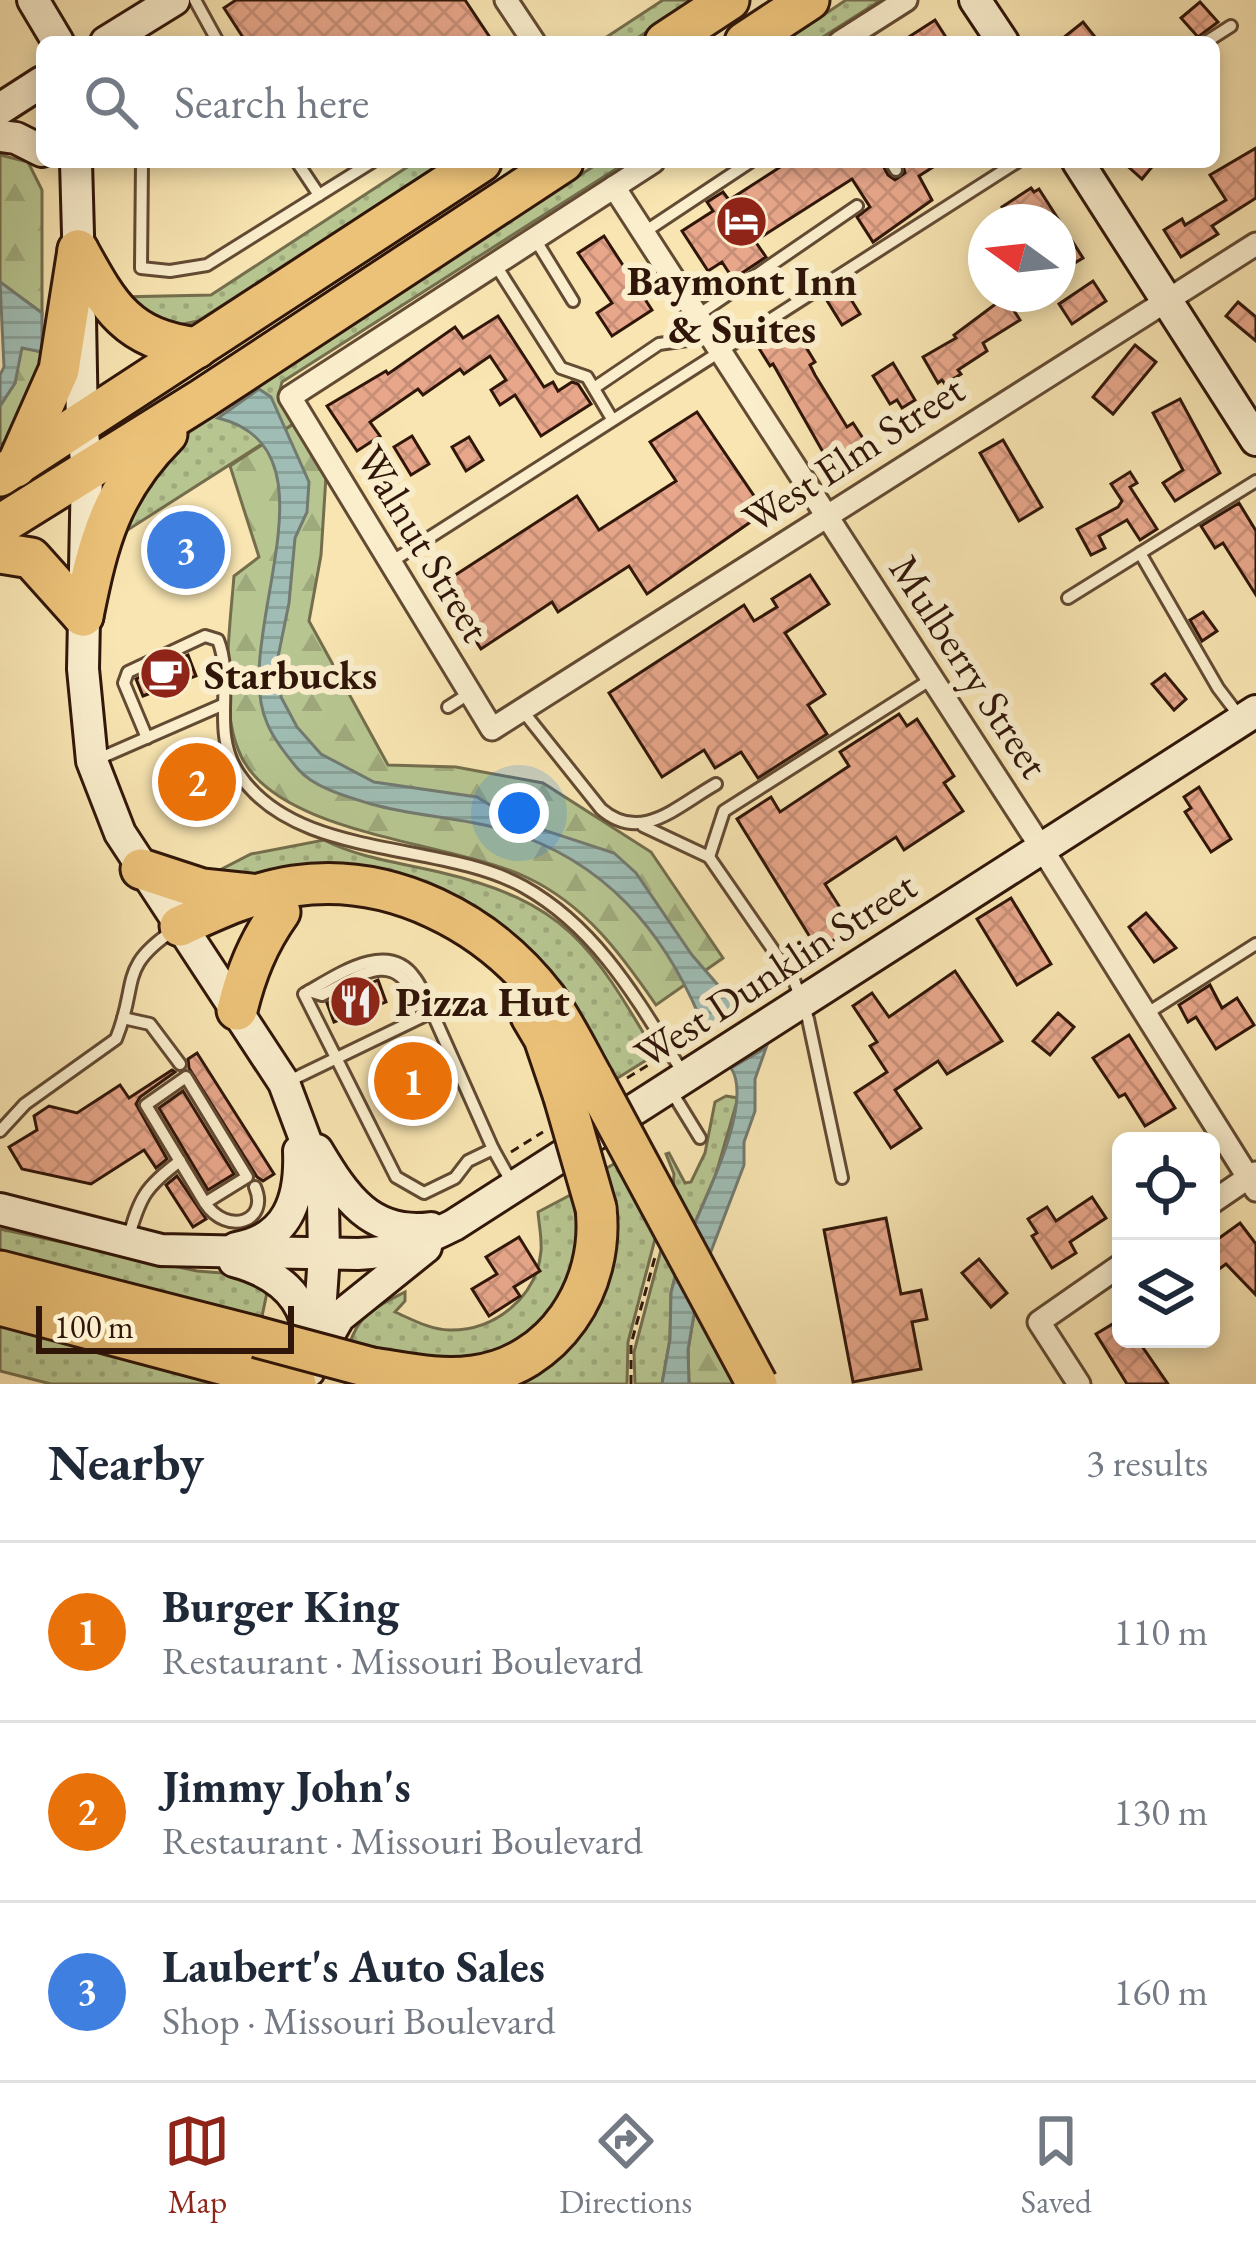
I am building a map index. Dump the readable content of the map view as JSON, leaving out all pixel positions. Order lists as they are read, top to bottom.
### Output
{
  "streets": {
    "main road": ["West Dunklin Street"],
    "street": ["West Elm Street", "Walnut Street", "Mulberry Street"]
  },
  "crossings": [
    ["West Elm Street", "Walnut Street"],
    ["West Elm Street", "Mulberry Street"],
    ["Mulberry Street", "West Dunklin Street"]
  ],
  "places": {
    "hotel": ["Baymont Inn & Suites"],
    "cafe": ["Starbucks"],
    "restaurant": ["Pizza Hut"]
  },
  "scale_bar": "100 m",
  "north": "left",
  "page": {
    "search": "Search here",
    "pins": ["3", "2", "1"],
    "scale": "100 m",
    "heading": ["Nearby", "3 results"],
    "list": [
      {
        "mark": "1",
        "name": "Burger King",
        "note": "Restaurant · Missouri Boulevard",
        "value": "110 m"
      },
      {
        "mark": "2",
        "name": "Jimmy John's",
        "note": "Restaurant · Missouri Boulevard",
        "value": "130 m"
      },
      {
        "mark": "3",
        "name": "Laubert's Auto Sales",
        "note": "Shop · Missouri Boulevard",
        "value": "160 m"
      }
    ],
    "nav": ["Map", "Directions", "Saved"]
  }
}
